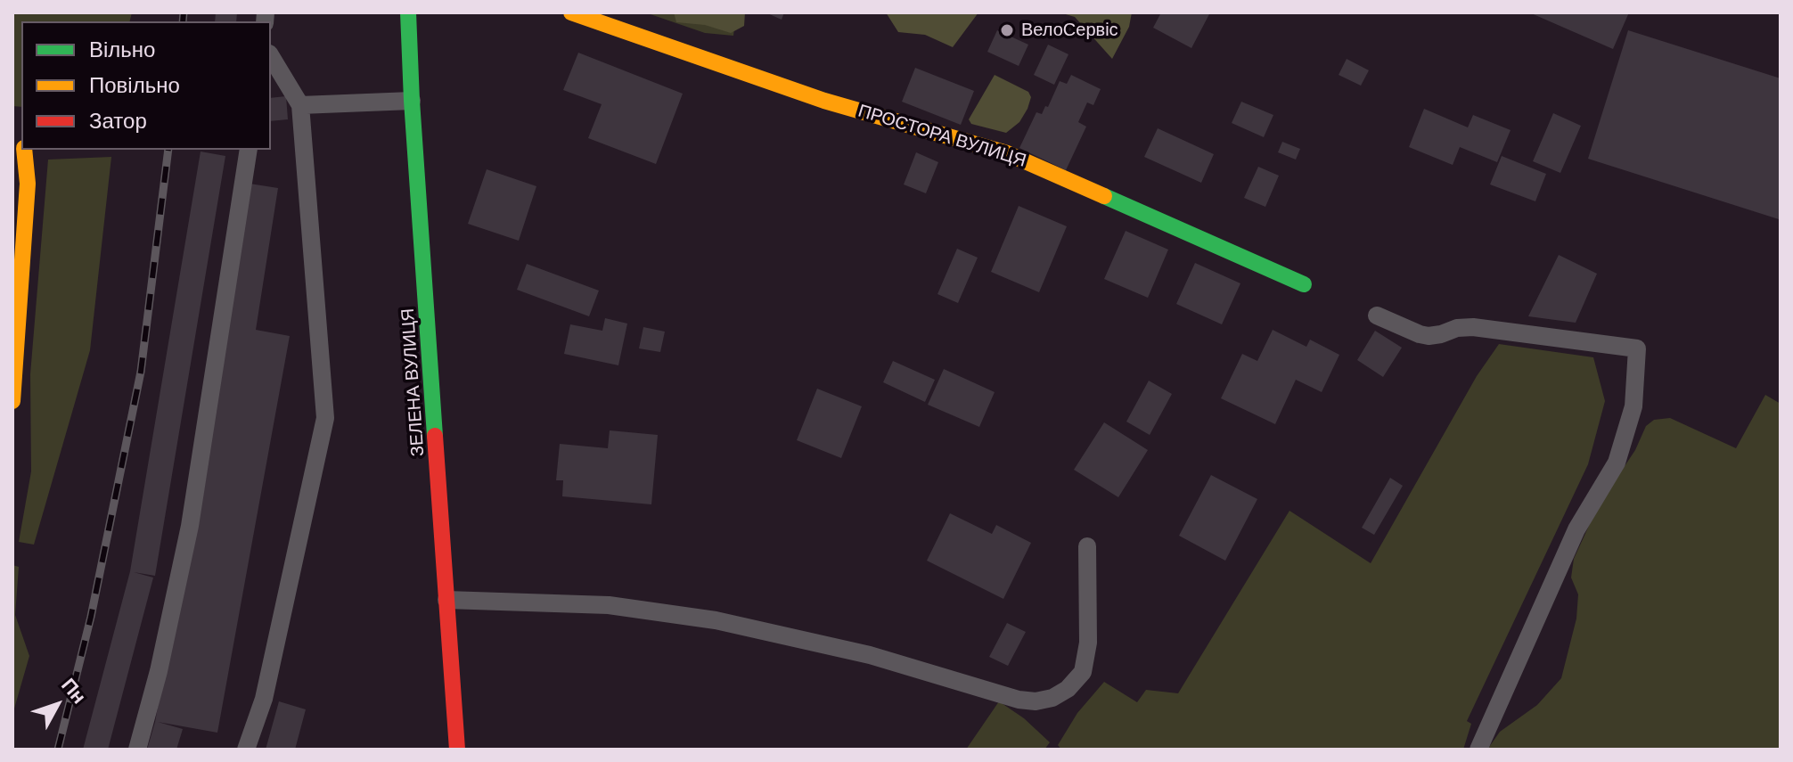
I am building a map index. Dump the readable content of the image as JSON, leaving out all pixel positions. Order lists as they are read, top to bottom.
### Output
{
  "streets": {
    "street": ["ПРОСТОРА ВУЛИЦЯ", "ЗЕЛЕНА ВУЛИЦЯ"]
  },
  "places": ["ВелоСервіс"],
  "legend": ["Вільно", "Повільно", "Затор"],
  "north": "top right"
}
